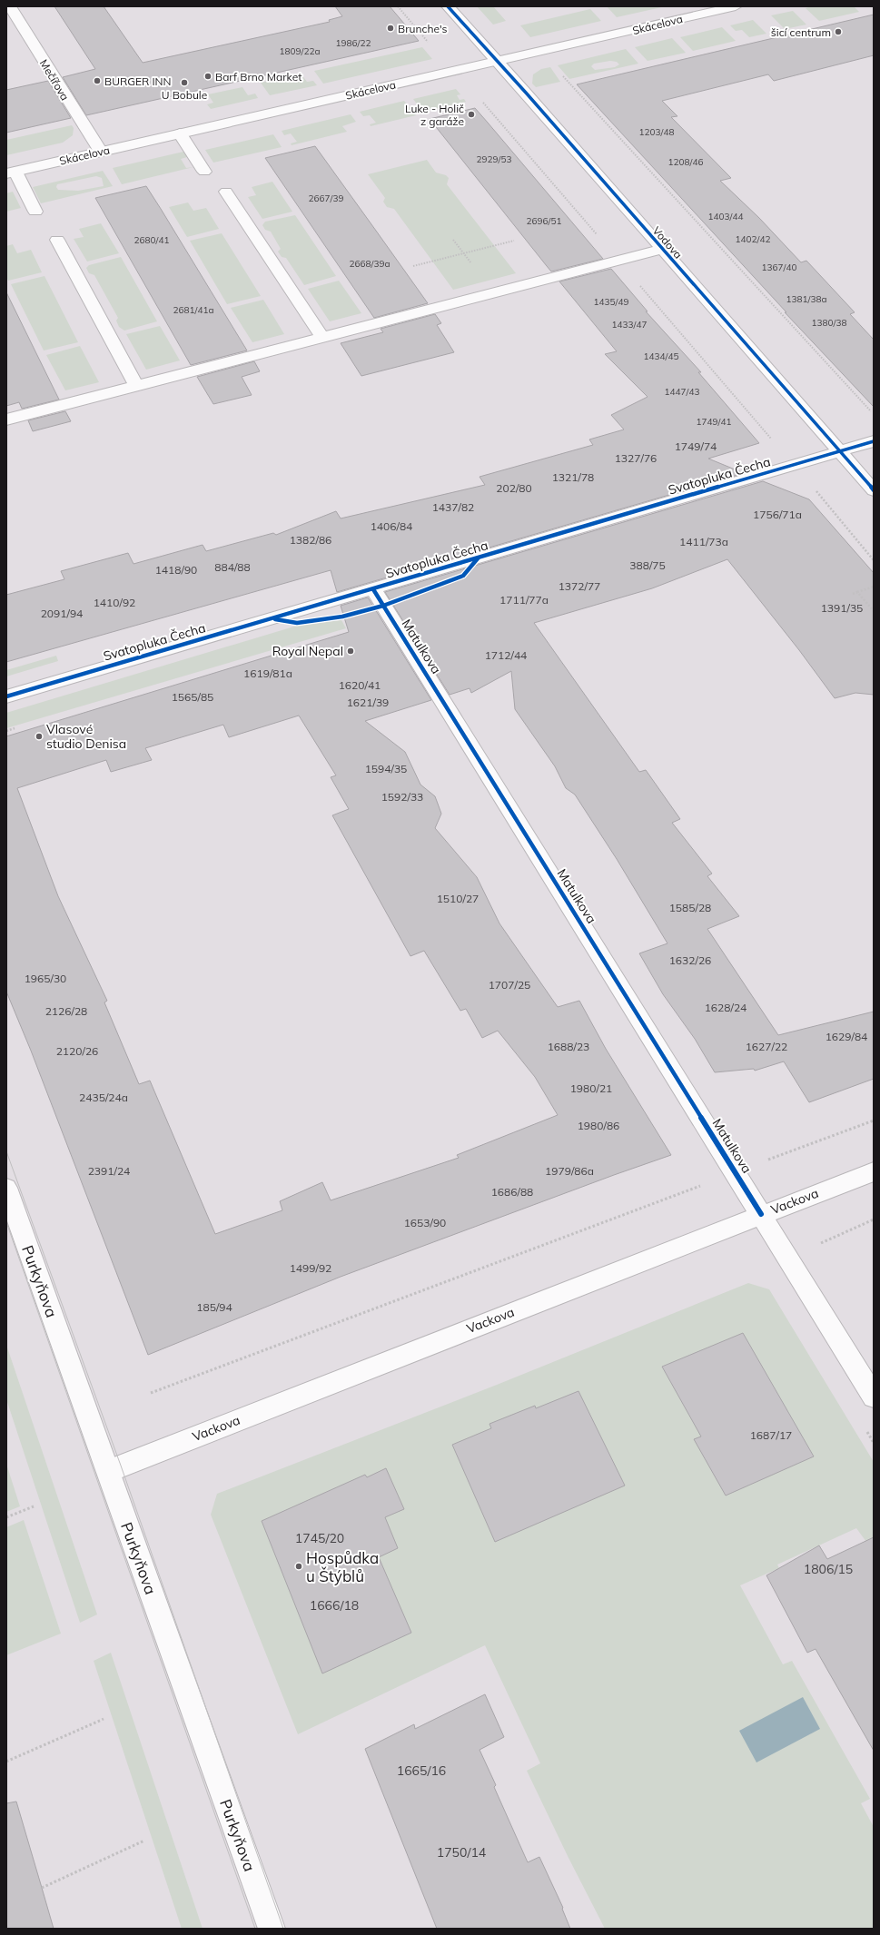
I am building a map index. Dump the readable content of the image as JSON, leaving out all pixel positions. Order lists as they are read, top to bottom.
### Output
{
  "streets": {
    "street": [
      "Skácelova",
      "Mečířova",
      "Vodova",
      "Svatopluka Čecha",
      "Matulkova",
      "Vackova",
      "Purkyňova"
    ]
  },
  "crossings": [
    ["Skácelova", "Mečířova"],
    ["Skácelova", "Vodova"],
    ["Vodova", "Svatopluka Čecha"],
    ["Svatopluka Čecha", "Matulkova"],
    ["Matulkova", "Vackova"],
    ["Vackova", "Purkyňova"]
  ],
  "places": [
    "Brunche's",
    "šicí centrum",
    "Barf Brno Market",
    "BURGER INN",
    "U Bobule",
    "Luke - Holič z garáže",
    "Royal Nepal",
    "Vlasové studio Denisa",
    "Hospůdka u Štýblů"
  ],
  "house_numbers": [
    "1986/22",
    "1809/22a",
    "1203/48",
    "2929/53",
    "1208/46",
    "2667/39",
    "1403/44",
    "2696/51",
    "1402/42",
    "2680/41",
    "2668/39a",
    "1367/40",
    "1381/38a",
    "1435/49",
    "2681/41a",
    "1380/38",
    "1433/47",
    "1434/45",
    "1447/43",
    "1749/41",
    "1749/74",
    "1327/76",
    "1321/78",
    "202/80",
    "1437/82",
    "1756/71a",
    "1406/84",
    "1382/86",
    "1411/73a",
    "388/75",
    "884/88",
    "1418/90",
    "1372/77",
    "1711/77a",
    "1410/92",
    "1391/35",
    "2091/94",
    "1712/44",
    "1619/81a",
    "1620/41",
    "1565/85",
    "1621/39",
    "1594/35",
    "1592/33",
    "1510/27",
    "1585/28",
    "1632/26",
    "1965/30",
    "1707/25",
    "1628/24",
    "2126/28",
    "1629/84",
    "1688/23",
    "1627/22",
    "2120/26",
    "1980/21",
    "2435/24a",
    "1980/86",
    "2391/24",
    "1979/86a",
    "1686/88",
    "1653/90",
    "1499/92",
    "185/94",
    "1687/17",
    "1745/20",
    "1806/15",
    "1666/18",
    "1665/16",
    "1750/14"
  ]
}
